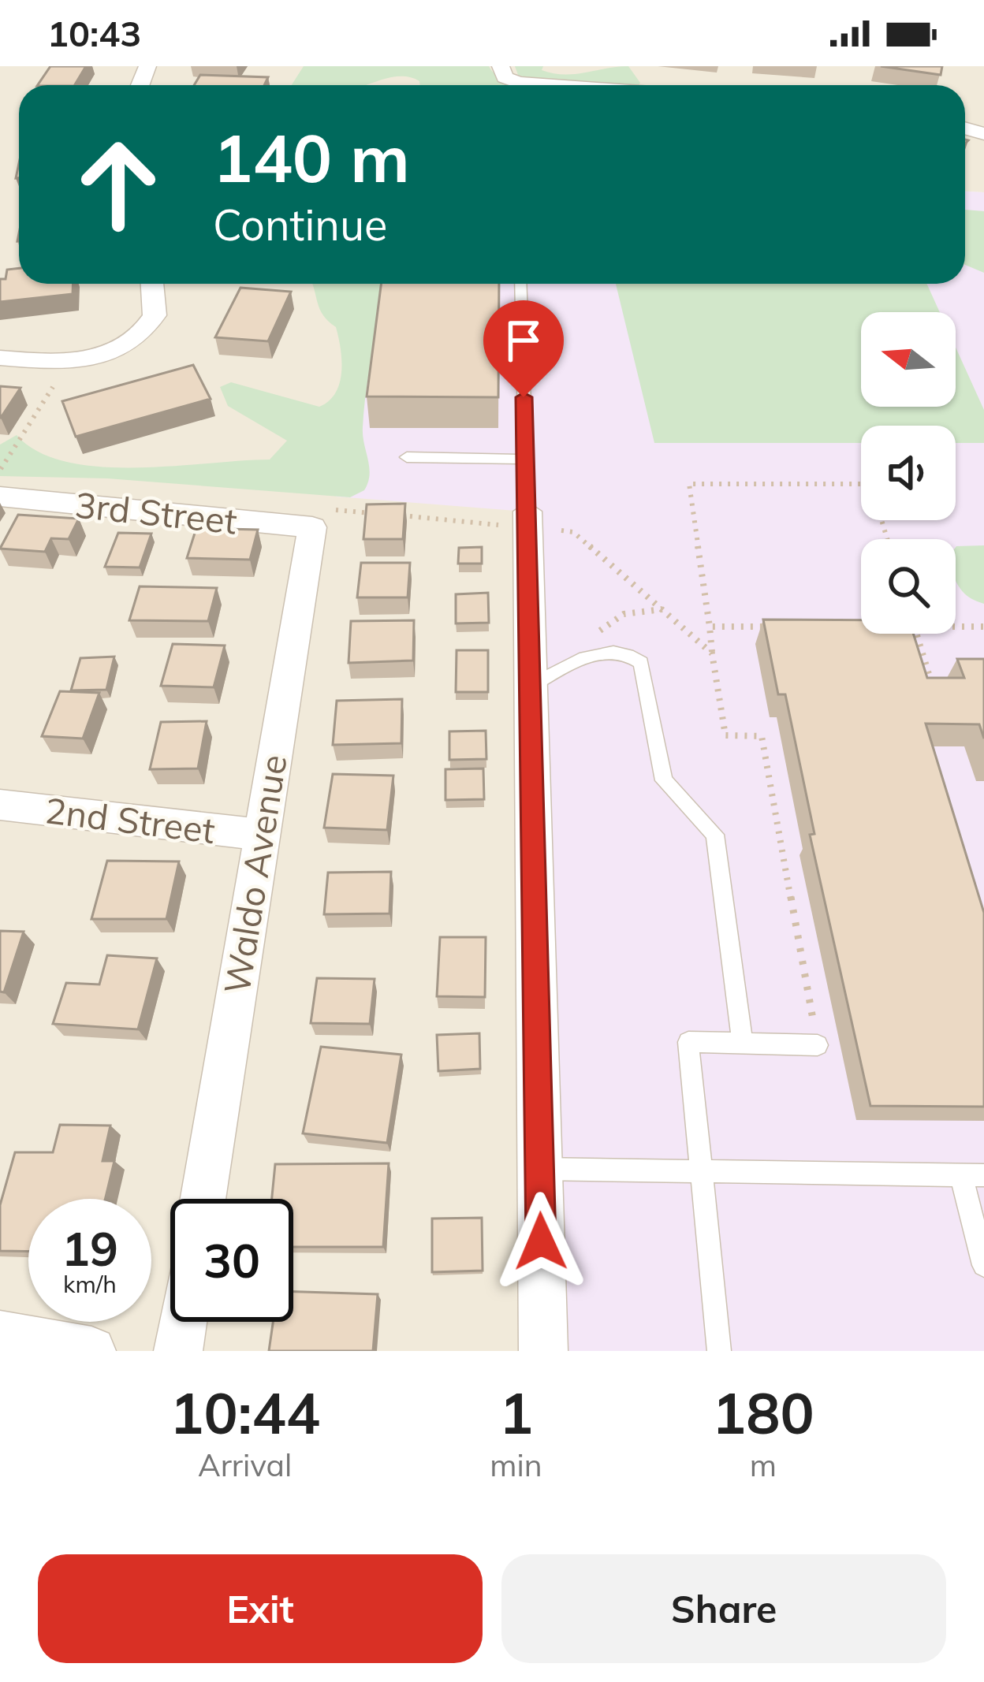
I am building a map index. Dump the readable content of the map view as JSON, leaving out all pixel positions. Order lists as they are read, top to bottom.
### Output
{
  "streets": {
    "street": ["3rd Street", "2nd Street", "Waldo Avenue"]
  },
  "crossings": [
    ["3rd Street", "Waldo Avenue"],
    ["2nd Street", "Waldo Avenue"]
  ],
  "north": "left",
  "page": {
    "status": "10:43",
    "turn": ["140 m", "Continue"],
    "speed": "19 km/h",
    "limit": "30",
    "eta": [
      "10:44",
      "Arrival",
      "1",
      "min",
      "180",
      "m"
    ],
    "buttons": ["Exit", "Share"]
  }
}
